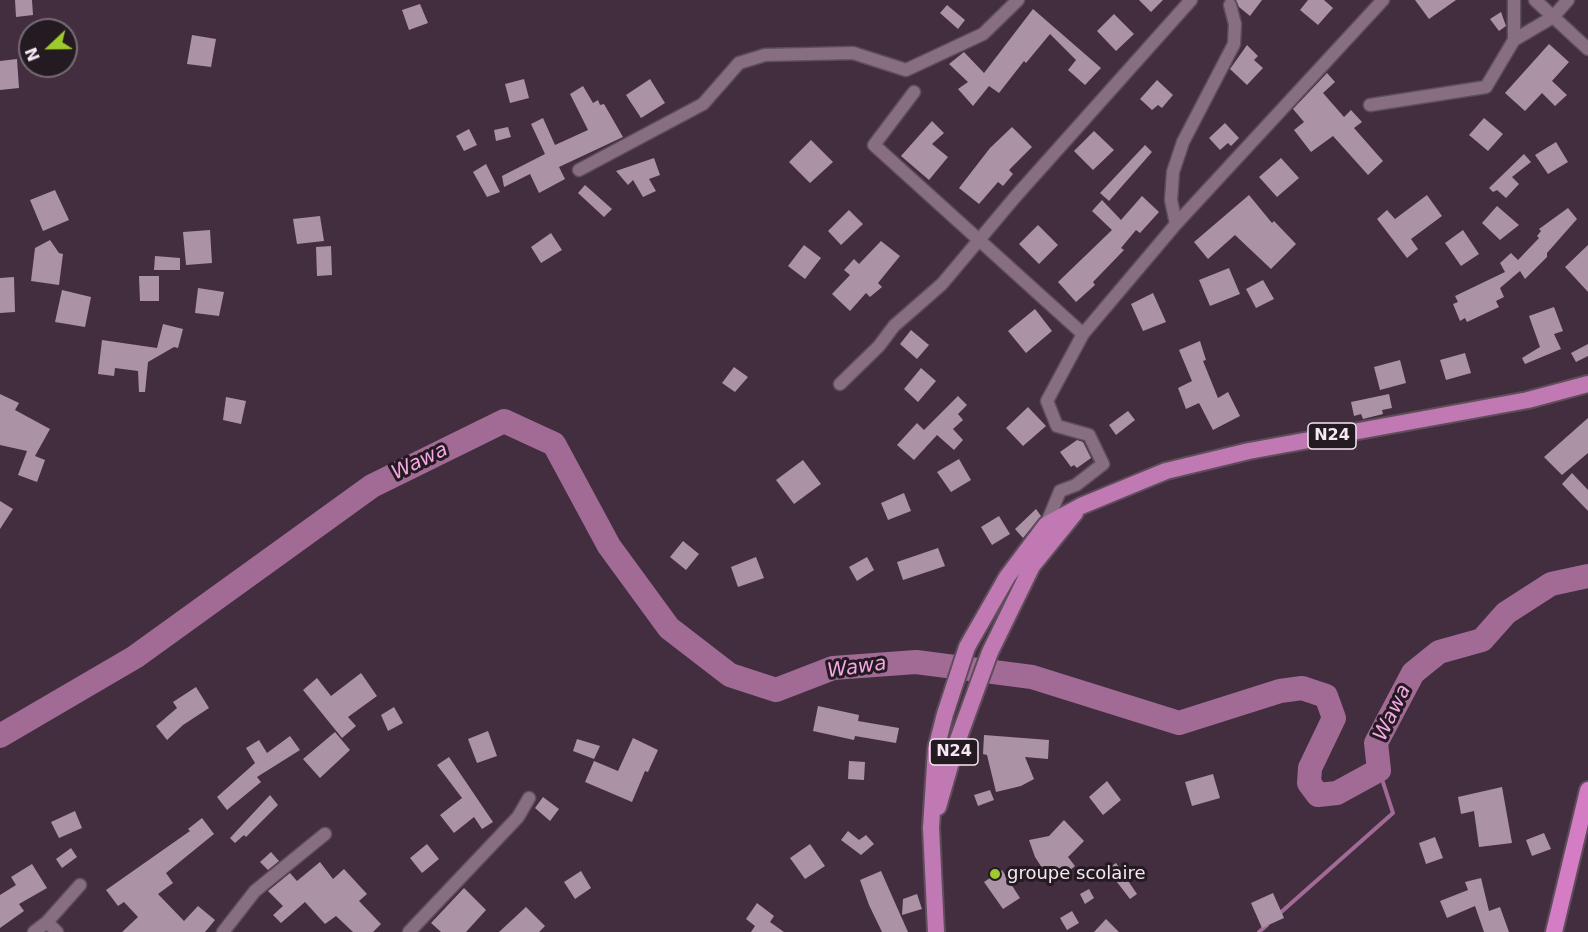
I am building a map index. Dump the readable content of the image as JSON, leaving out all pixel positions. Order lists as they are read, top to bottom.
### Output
{
  "streets": {
    "main road": ["N24"]
  },
  "water": ["Wawa"],
  "places": ["groupe scolaire"],
  "north": "left"
}
